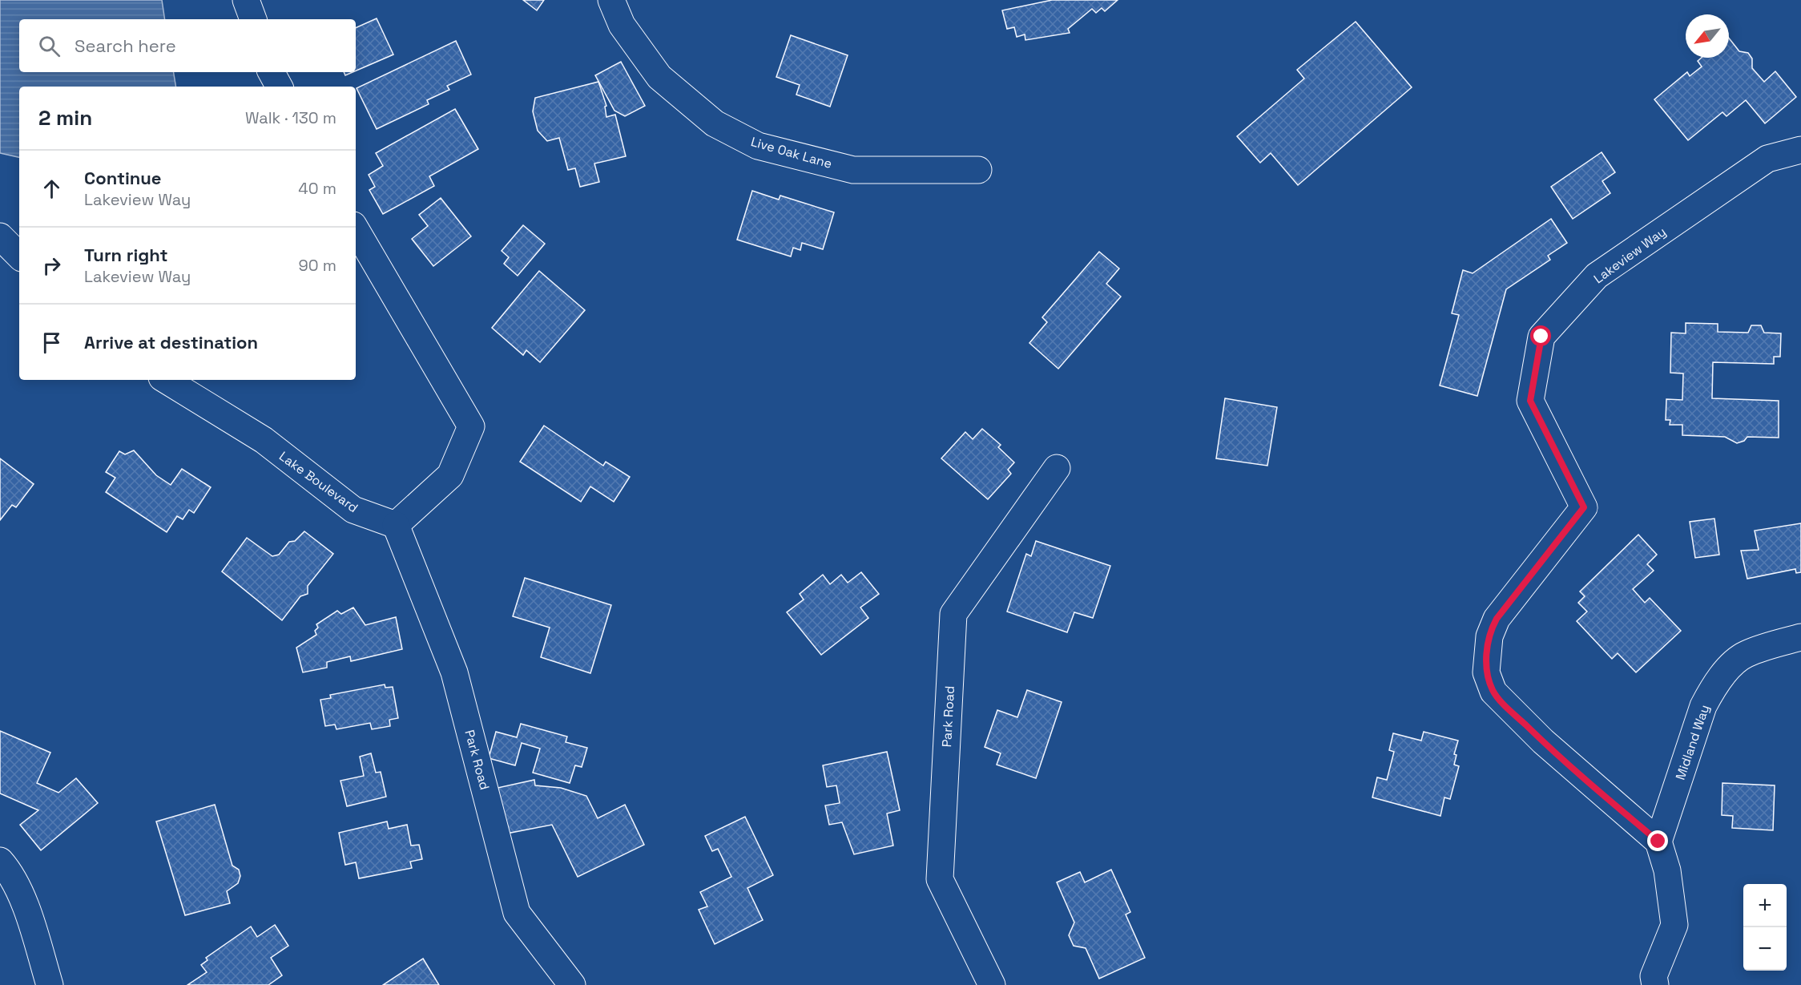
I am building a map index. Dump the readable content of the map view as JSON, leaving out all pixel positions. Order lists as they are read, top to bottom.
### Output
{
  "streets": {
    "street": [
      "Live Oak Lane",
      "Lakeview Way",
      "Lake Boulevard",
      "Park Road",
      "Midland Way"
    ]
  },
  "crossings": [
    ["Lakeview Way", "Midland Way"],
    ["Lake Boulevard", "Park Road"]
  ],
  "north": "bottom left",
  "page": {
    "search": "Search here",
    "heading": ["2 min", "Walk · 130 m"],
    "list": [
      ["Continue", "Lakeview Way", "40 m"],
      ["Turn right", "Lakeview Way", "90 m"],
      "Arrive at destination"
    ],
    "map_buttons": ["+", "−"]
  }
}
